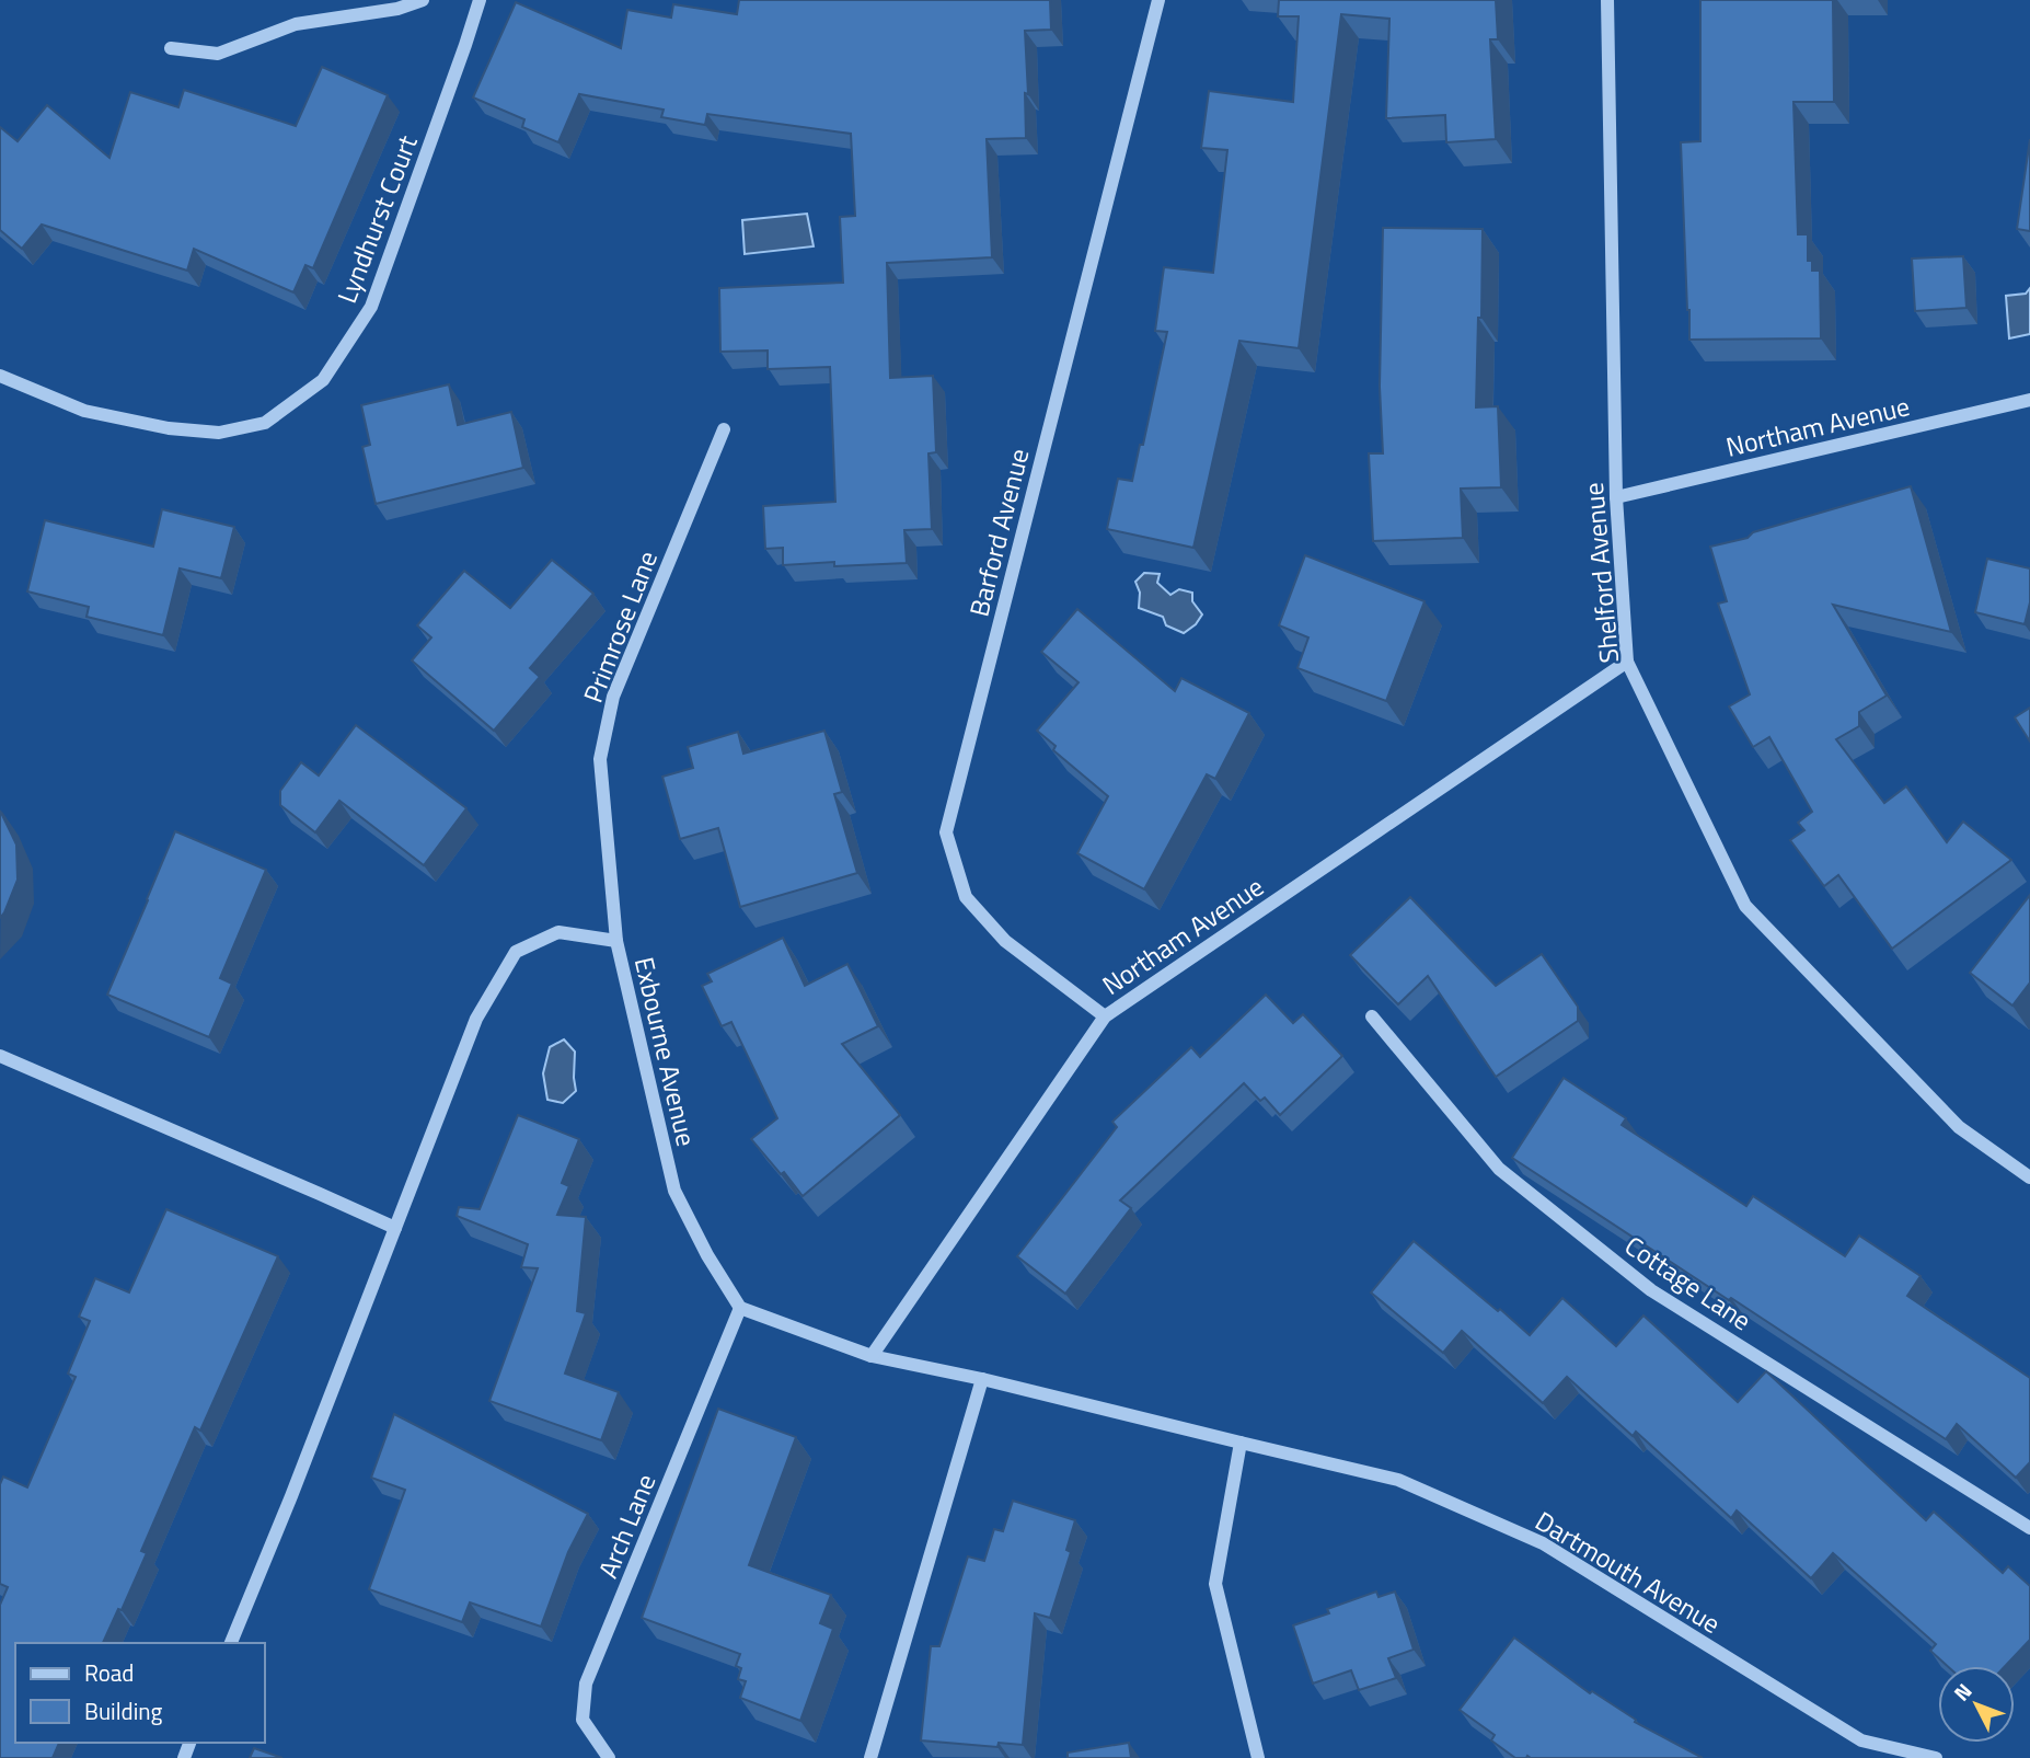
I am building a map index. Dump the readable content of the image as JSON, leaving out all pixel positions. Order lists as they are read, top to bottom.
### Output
{
  "streets": {
    "street": [
      "Lyndhurst Court",
      "Northam Avenue",
      "Barford Avenue",
      "Shelford Avenue",
      "Primrose Lane",
      "Exbourne Avenue",
      "Cottage Lane",
      "Arch Lane",
      "Dartmouth Avenue"
    ]
  },
  "crossings": [
    ["Northam Avenue", "Barford Avenue"],
    ["Northam Avenue", "Shelford Avenue"],
    ["Primrose Lane", "Exbourne Avenue"],
    ["Exbourne Avenue", "Arch Lane"]
  ],
  "legend": ["Road", "Building"],
  "north": "top left"
}
